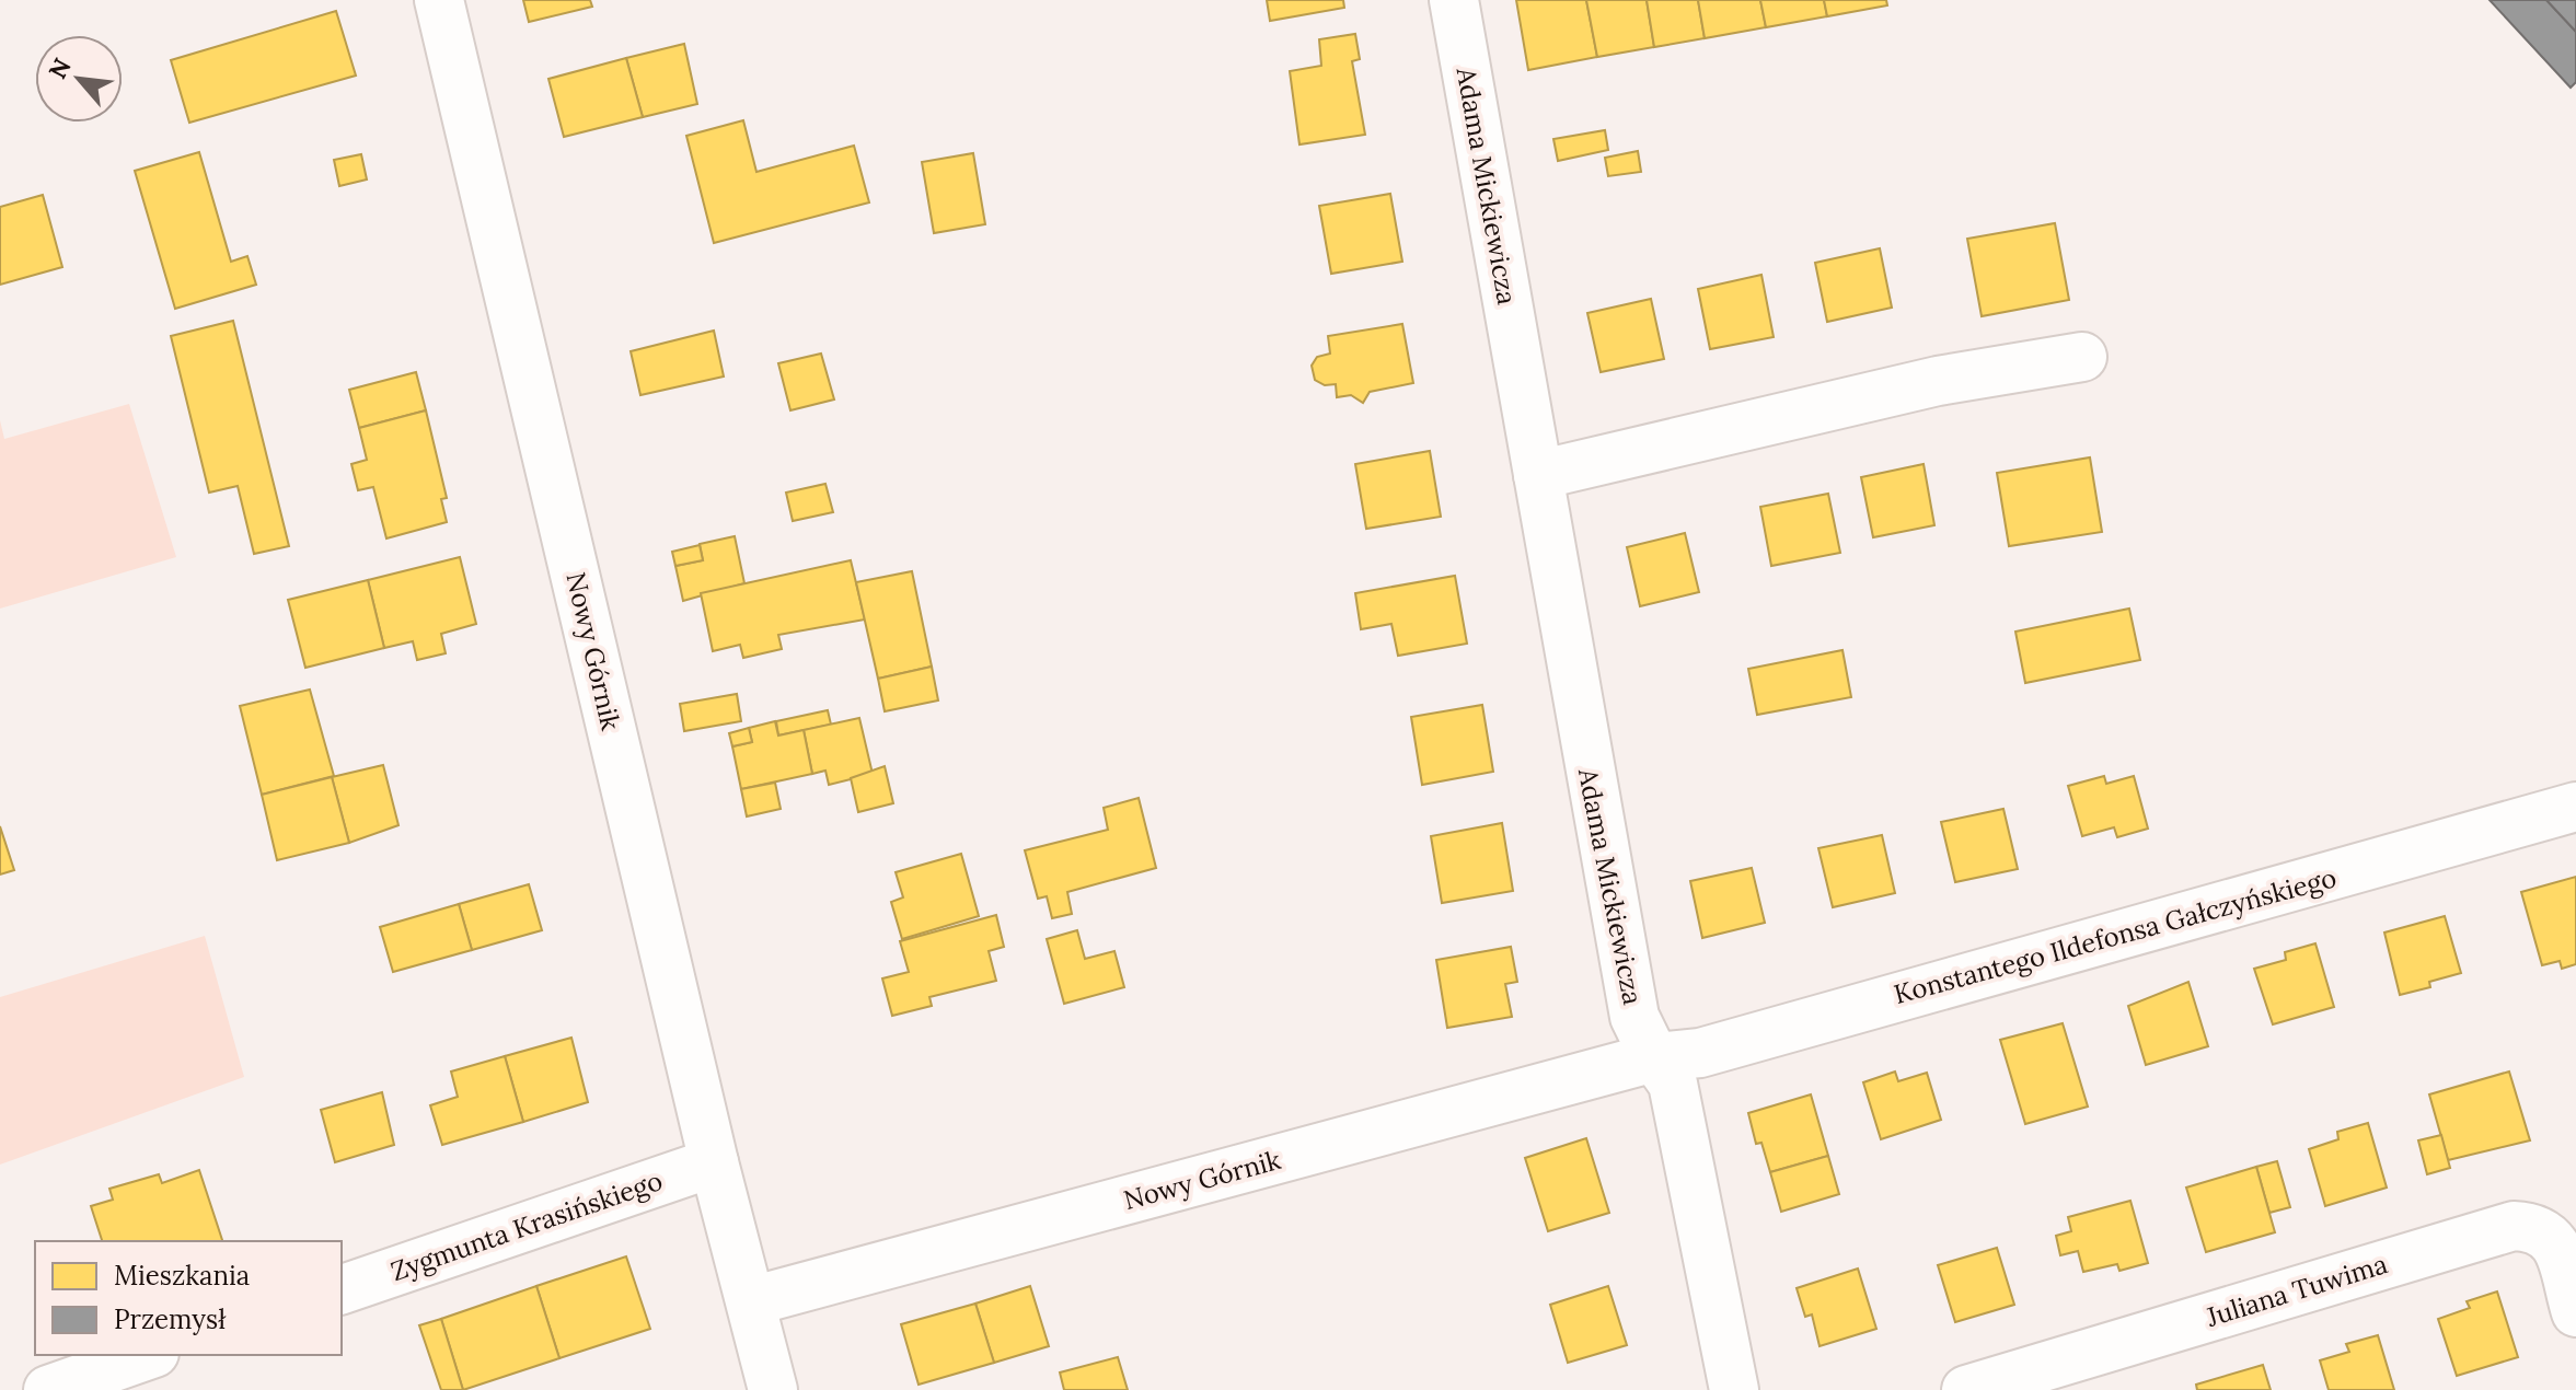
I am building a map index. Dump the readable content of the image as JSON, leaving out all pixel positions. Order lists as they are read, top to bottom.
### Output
{
  "streets": {
    "street": [
      "Adama Mickiewicza",
      "Nowy Górnik",
      "Konstantego Ildefonsa Gałczyńskiego",
      "Zygmunta Krasińskiego",
      "Juliana Tuwima"
    ]
  },
  "crossings": [
    ["Adama Mickiewicza", "Nowy Górnik"],
    ["Adama Mickiewicza", "Konstantego Ildefonsa Gałczyńskiego"],
    ["Nowy Górnik", "Konstantego Ildefonsa Gałczyńskiego"],
    ["Nowy Górnik", "Zygmunta Krasińskiego"]
  ],
  "legend": ["Mieszkania", "Przemysł"],
  "north": "top left"
}
